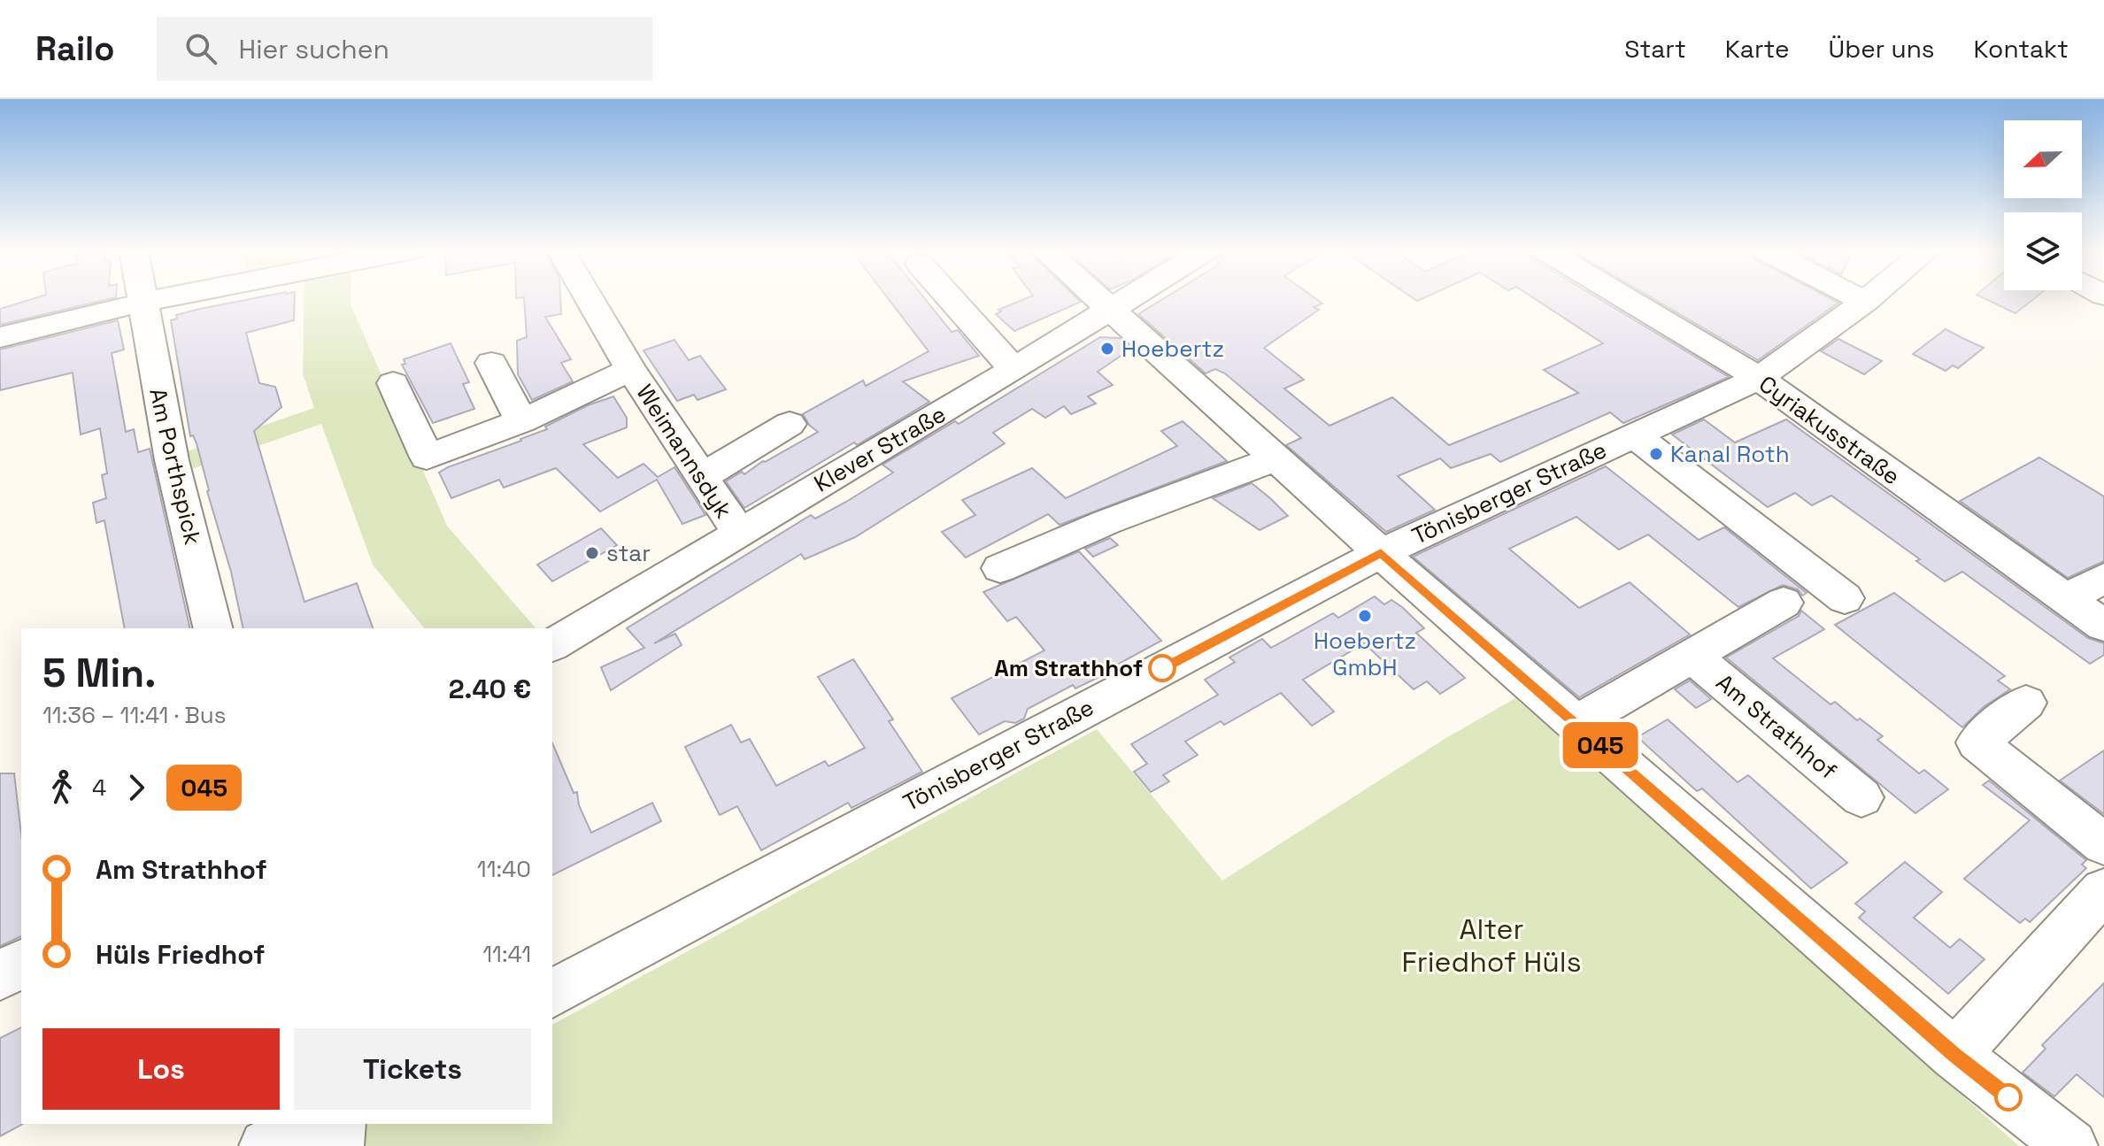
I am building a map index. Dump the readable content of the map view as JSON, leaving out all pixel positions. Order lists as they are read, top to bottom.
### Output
{
  "streets": {
    "street": [
      "Cyriakusstraße",
      "Klever Straße",
      "Weimannsdyk",
      "Am Porthspick",
      "Tönisberger Straße",
      "Am Strathhof"
    ]
  },
  "crossings": [
    ["Cyriakusstraße", "Tönisberger Straße"],
    ["Klever Straße", "Weimannsdyk"]
  ],
  "parks": ["Alter Friedhof Hüls"],
  "places": [
    "Hoebertz",
    "Kanal Roth",
    "star",
    "Hoebertz GmbH",
    "Am Strathhof"
  ],
  "lines": ["bus line 045"],
  "north": "left",
  "page": {
    "header": "Railo",
    "search": "Hier suchen",
    "nav": [
      "Start",
      "Karte",
      "Über uns",
      "Kontakt"
    ],
    "on_map": "045",
    "heading": ["5 Min.", "11:36 – 11:41 · Bus", "2.40 €"],
    "legs": ["4", "045"],
    "list": [
      {
        "name": "Am Strathhof",
        "value": "11:40"
      },
      {
        "name": "Hüls Friedhof",
        "value": "11:41"
      }
    ],
    "buttons": ["Los", "Tickets"]
  }
}
